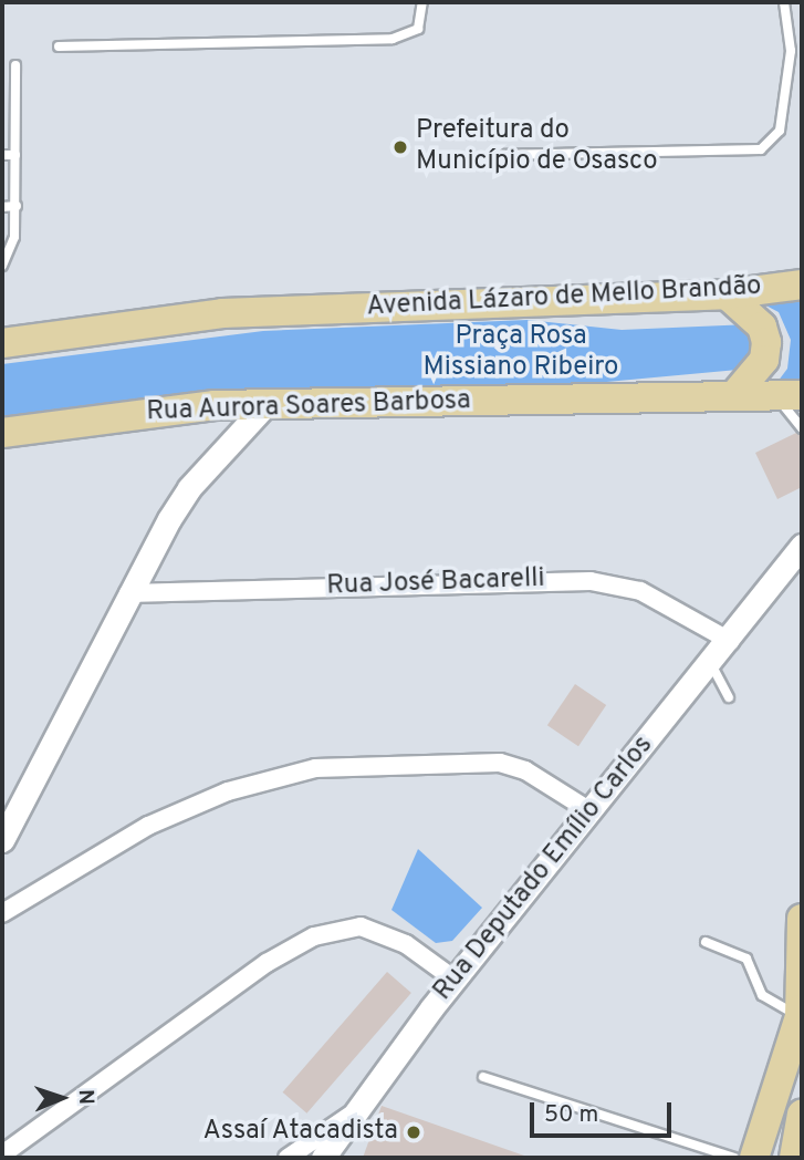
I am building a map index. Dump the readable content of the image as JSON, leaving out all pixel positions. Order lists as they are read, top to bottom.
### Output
{
  "streets": {
    "main road": ["Avenida Lázaro de Mello Brandão", "Rua Aurora Soares Barbosa"],
    "street": ["Rua José Bacarelli", "Rua Deputado Emílio Carlos"]
  },
  "crossings": [
    ["Rua José Bacarelli", "Rua Deputado Emílio Carlos"]
  ],
  "parks": ["Praça Rosa Missiano Ribeiro"],
  "places": ["Prefeitura do Município de Osasco", "Assaí Atacadista"],
  "scale_bar": "50 m",
  "north": "right"
}
